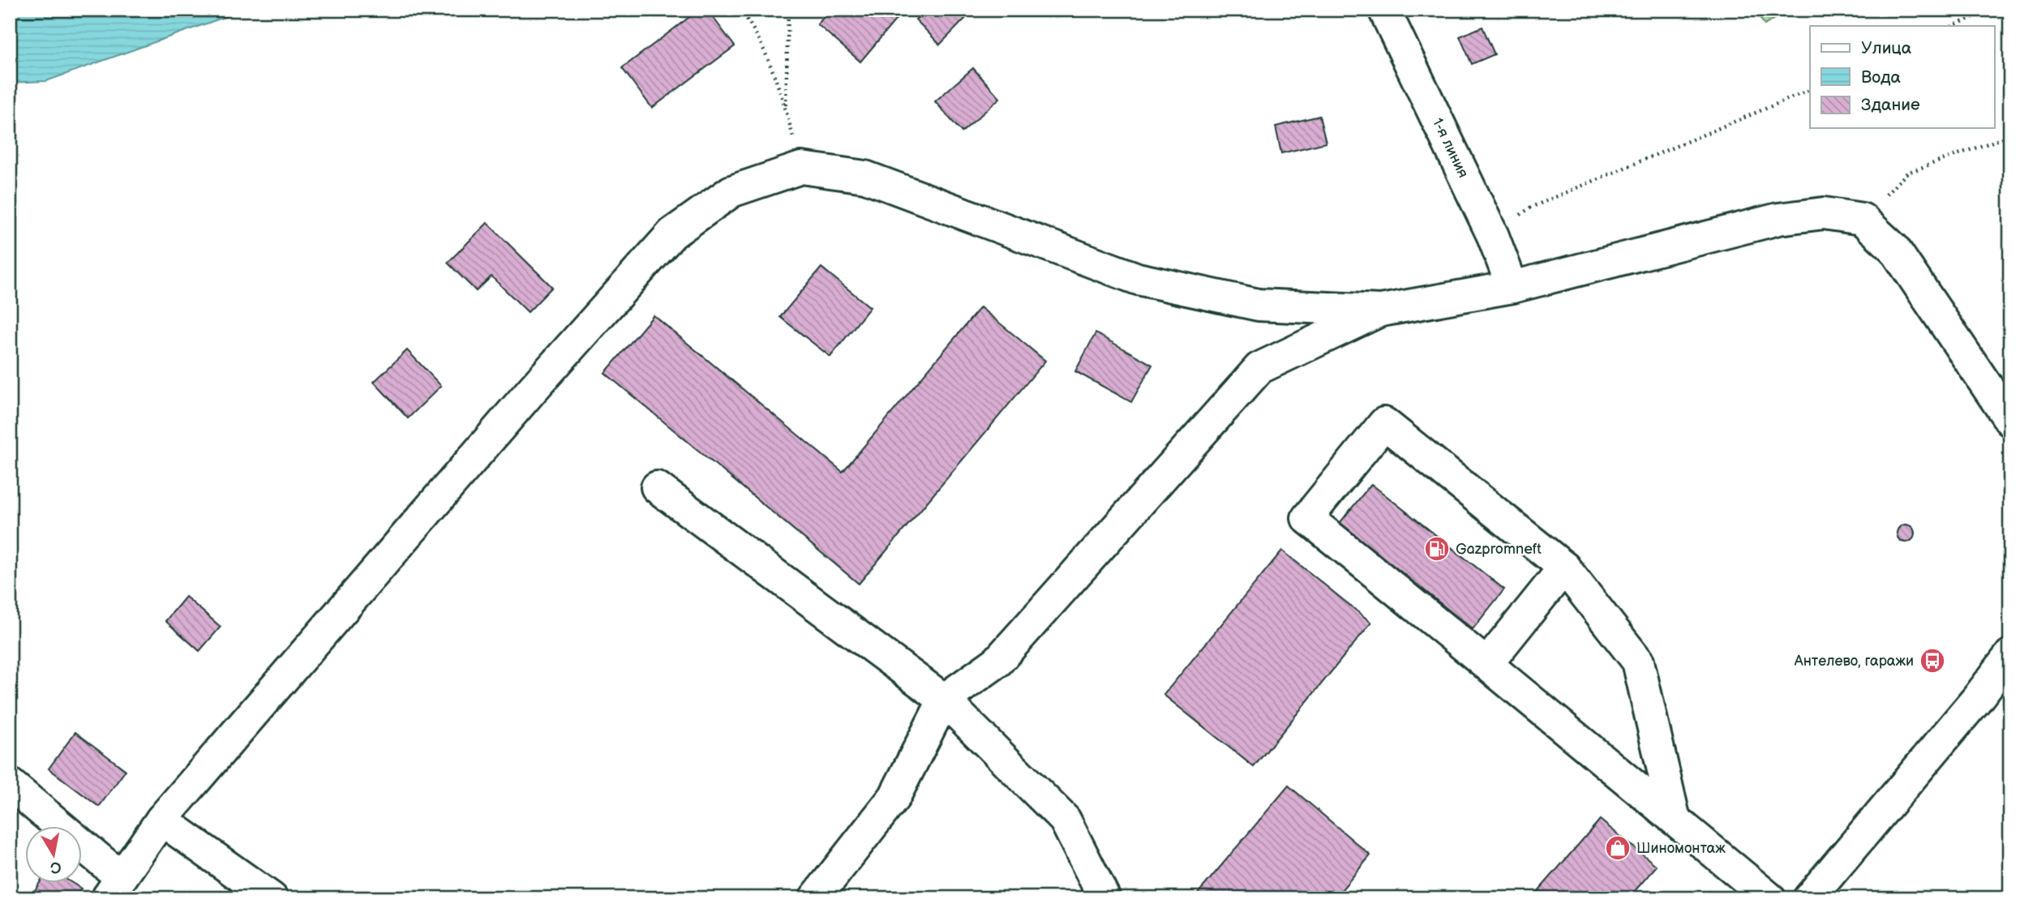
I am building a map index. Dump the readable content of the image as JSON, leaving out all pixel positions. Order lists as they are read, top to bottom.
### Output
{
  "streets": {
    "street": ["1-я линия"]
  },
  "places": {
    "fuel station": ["Gazpromneft"],
    "bus stop": ["Антелево, гаражи"],
    "shop": ["Шиномонтаж"]
  },
  "legend": ["Улица", "Вода", "Здание"],
  "north": "bottom"
}
